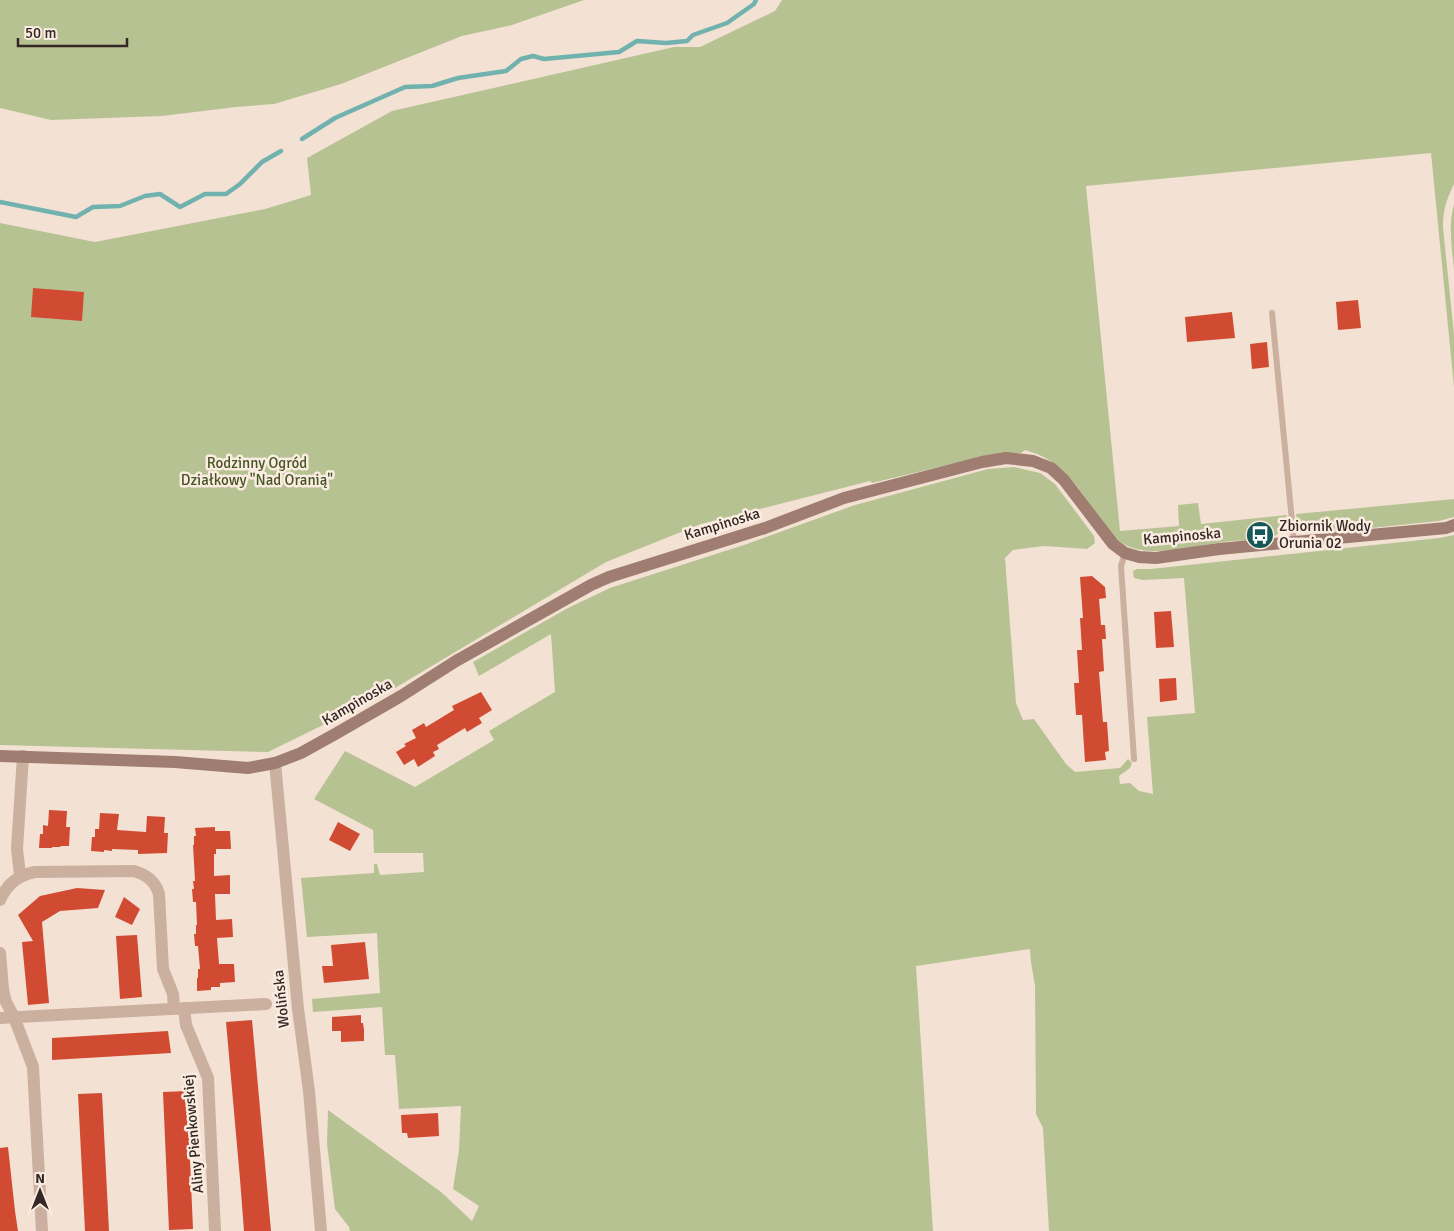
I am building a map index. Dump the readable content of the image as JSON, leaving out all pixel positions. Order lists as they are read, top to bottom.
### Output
{
  "streets": {
    "street": ["Kampinoska", "Wolińska", "Aliny Pienkowskiej"]
  },
  "crossings": [
    ["Kampinoska", "Wolińska"]
  ],
  "parks": ["Rodzinny Ogród Działkowy \"Nad Oranią\""],
  "places": {
    "bus stop": ["Zbiornik Wody Orunia 02"]
  },
  "scale_bar": "50 m",
  "north": "top"
}
